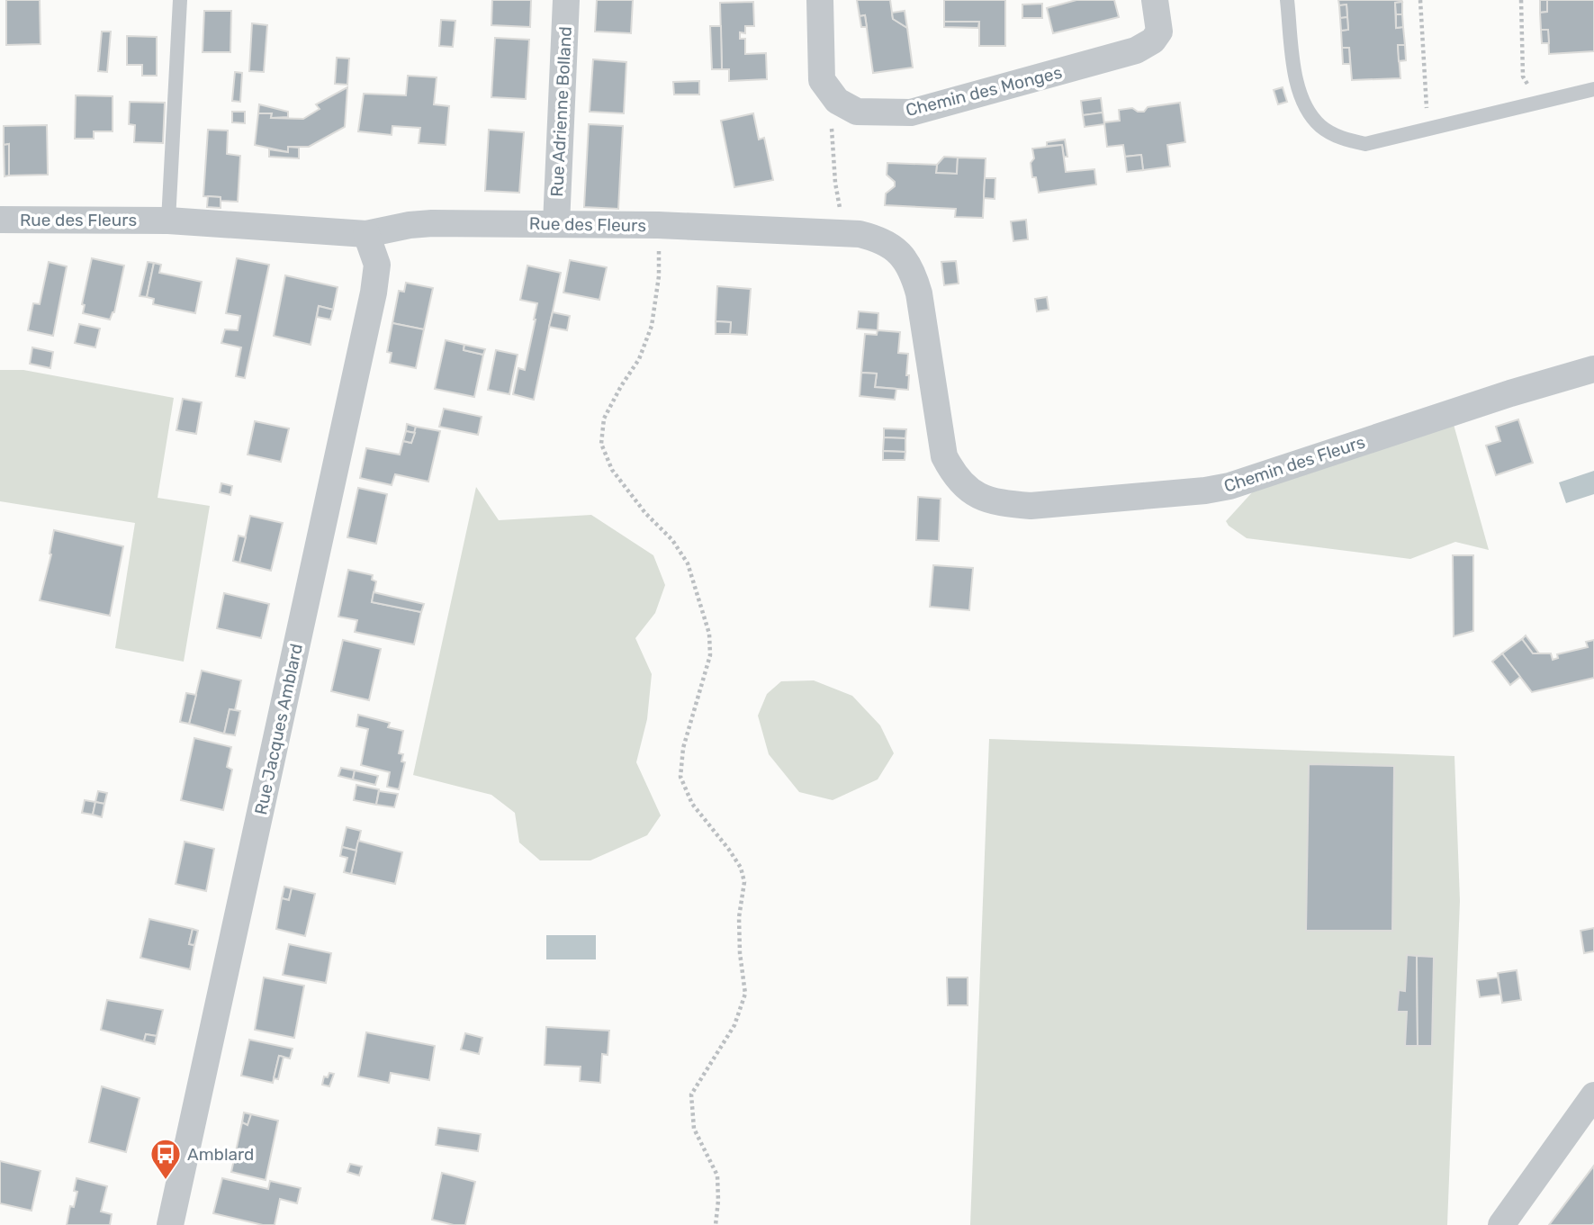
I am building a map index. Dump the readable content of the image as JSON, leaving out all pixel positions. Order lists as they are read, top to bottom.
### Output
{
  "streets": {
    "street": [
      "Chemin des Monges",
      "Rue Adrienne Bolland",
      "Rue des Fleurs",
      "Chemin des Fleurs",
      "Rue Jacques Amblard"
    ]
  },
  "crossings": [
    ["Rue Adrienne Bolland", "Rue des Fleurs"],
    ["Rue des Fleurs", "Chemin des Fleurs"],
    ["Rue des Fleurs", "Rue Jacques Amblard"]
  ],
  "places": {
    "bus stop": ["Amblard"]
  }
}
